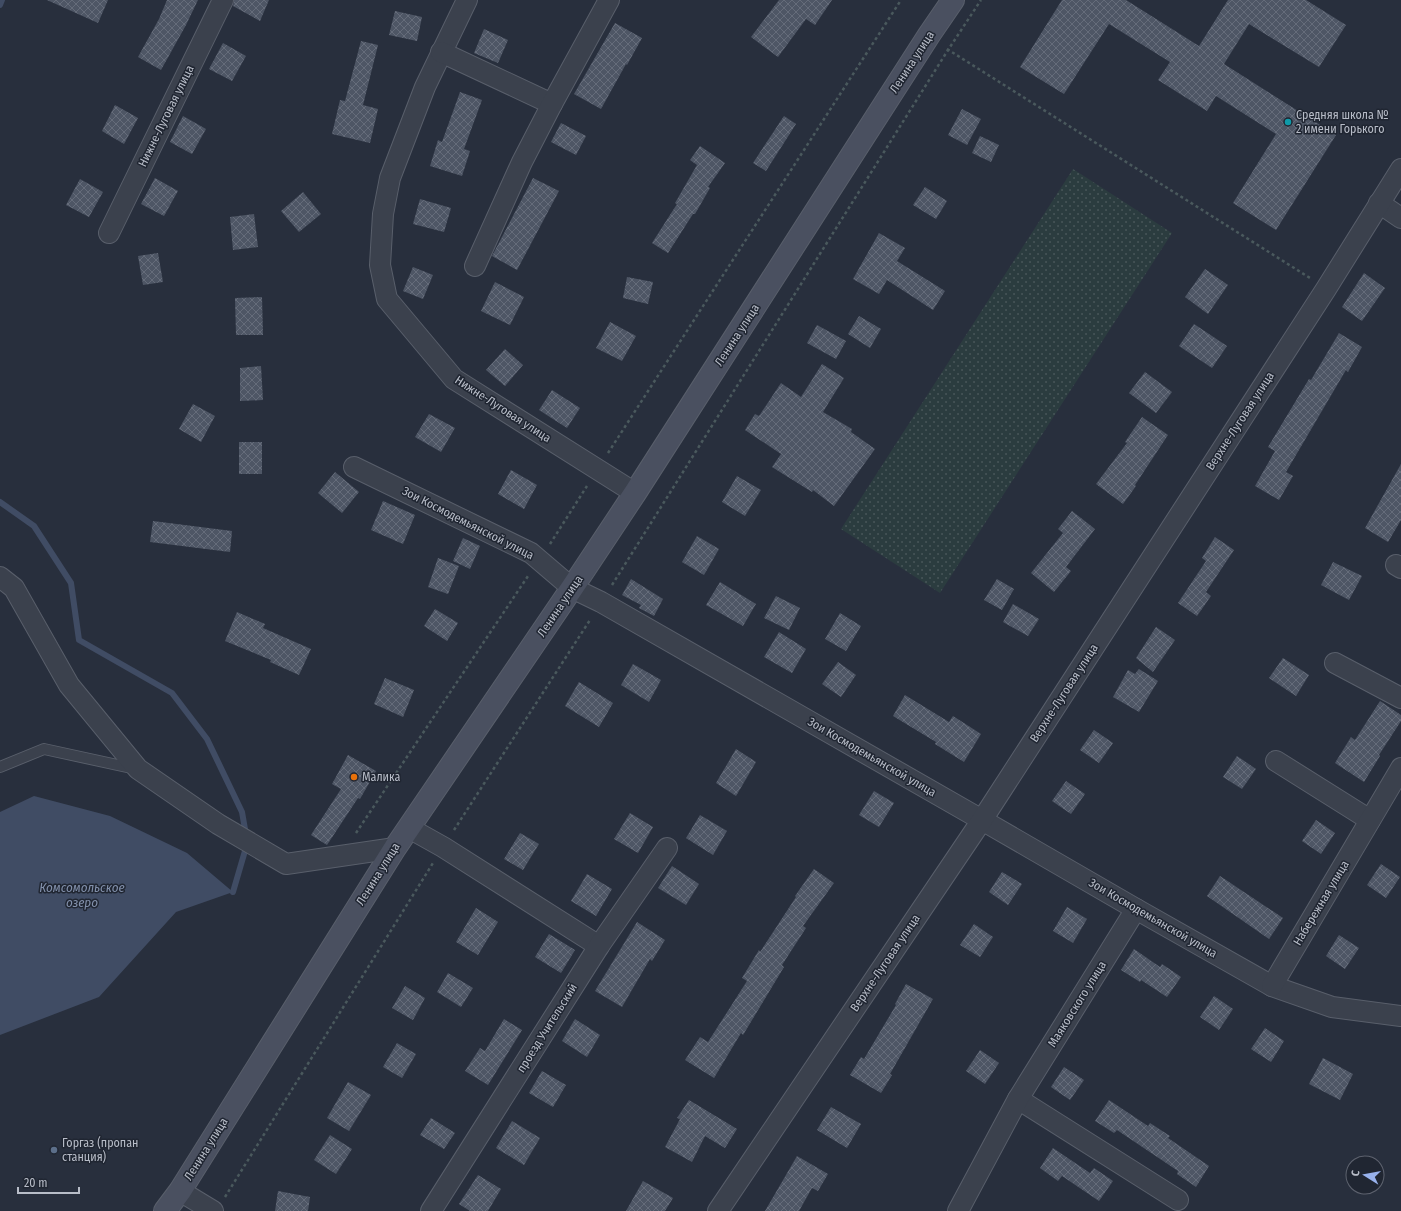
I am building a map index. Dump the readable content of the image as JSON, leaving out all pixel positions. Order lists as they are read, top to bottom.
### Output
{
  "streets": {
    "main road": ["Ленина улица"],
    "street": [
      "Нижне-Луговая улица",
      "Верхне-Луговая улица",
      "Зои Космодемьянской улица",
      "Набережная улица",
      "Маяковского улица",
      "проезд Учительский"
    ]
  },
  "crossings": [
    ["Ленина улица", "Нижне-Луговая улица"],
    ["Ленина улица", "Зои Космодемьянской улица"],
    ["Верхне-Луговая улица", "Зои Космодемьянской улица"],
    ["Зои Космодемьянской улица", "Набережная улица"],
    ["Зои Космодемьянской улица", "Маяковского улица"]
  ],
  "water": ["Комсомольское озеро"],
  "places": ["Средняя школа № 2 имени Горького", "Малика", "Горгаз (пропан станция)"],
  "scale_bar": "20 m",
  "north": "left"
}
